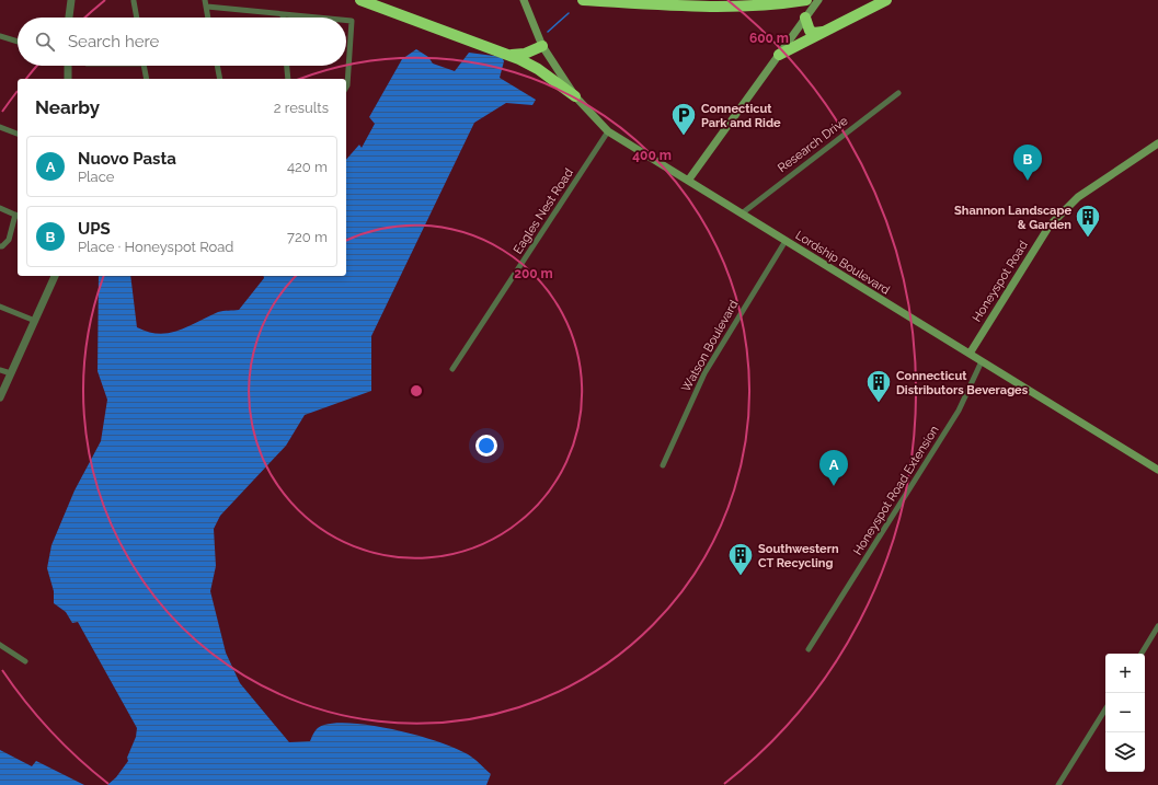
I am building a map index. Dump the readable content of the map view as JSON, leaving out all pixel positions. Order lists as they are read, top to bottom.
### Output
{
  "streets": {
    "main road": ["Lordship Boulevard", "Honeyspot Road"],
    "street": [
      "Research Drive",
      "Eagles Nest Road",
      "Watson Boulevard",
      "Honeyspot Road Extension"
    ]
  },
  "crossings": [
    ["Research Drive", "Lordship Boulevard"],
    ["Eagles Nest Road", "Lordship Boulevard"],
    ["Lordship Boulevard", "Honeyspot Road"],
    ["Lordship Boulevard", "Watson Boulevard"],
    ["Lordship Boulevard", "Honeyspot Road Extension"]
  ],
  "places": {
    "parking": ["Connecticut Park and Ride"],
    "building": ["Shannon Landscape & Garden", "Connecticut Distributors Beverages", "Southwestern CT Recycling"]
  },
  "page": {
    "search": "Search here",
    "heading": ["Nearby", "2 results"],
    "list": [
      {
        "mark": "A",
        "name": "Nuovo Pasta",
        "note": "Place",
        "value": "420 m"
      },
      {
        "mark": "B",
        "name": "UPS",
        "note": "Place · Honeyspot Road",
        "value": "720 m"
      }
    ],
    "pins": ["B", "A"],
    "map_buttons": ["+", "−"]
  },
  "rings": ["600 m", "400 m", "200 m"]
}
